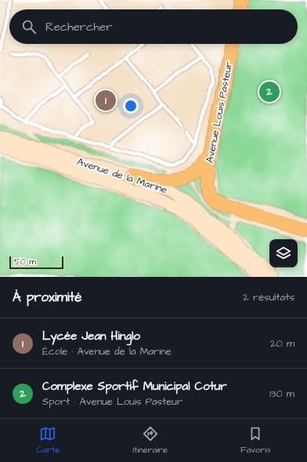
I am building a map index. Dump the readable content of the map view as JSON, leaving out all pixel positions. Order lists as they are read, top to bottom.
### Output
{
  "streets": {
    "main road": ["Avenue Louis Pasteur", "Avenue de la Marine"]
  },
  "scale_bar": "50 m",
  "page": {
    "search": "Rechercher",
    "pins": ["2", "1"],
    "scale": "50 m",
    "heading": ["À proximité", "2 résultats"],
    "list": [
      {
        "mark": "1",
        "name": "Lycée Jean Hinglo",
        "note": "École · Avenue de la Marine",
        "value": "20 m"
      },
      {
        "mark": "2",
        "name": "Complexe Sportif Municipal Cotur",
        "note": "Sport · Avenue Louis Pasteur",
        "value": "130 m"
      }
    ],
    "nav": ["Carte", "Itinéraire", "Favoris"]
  }
}
